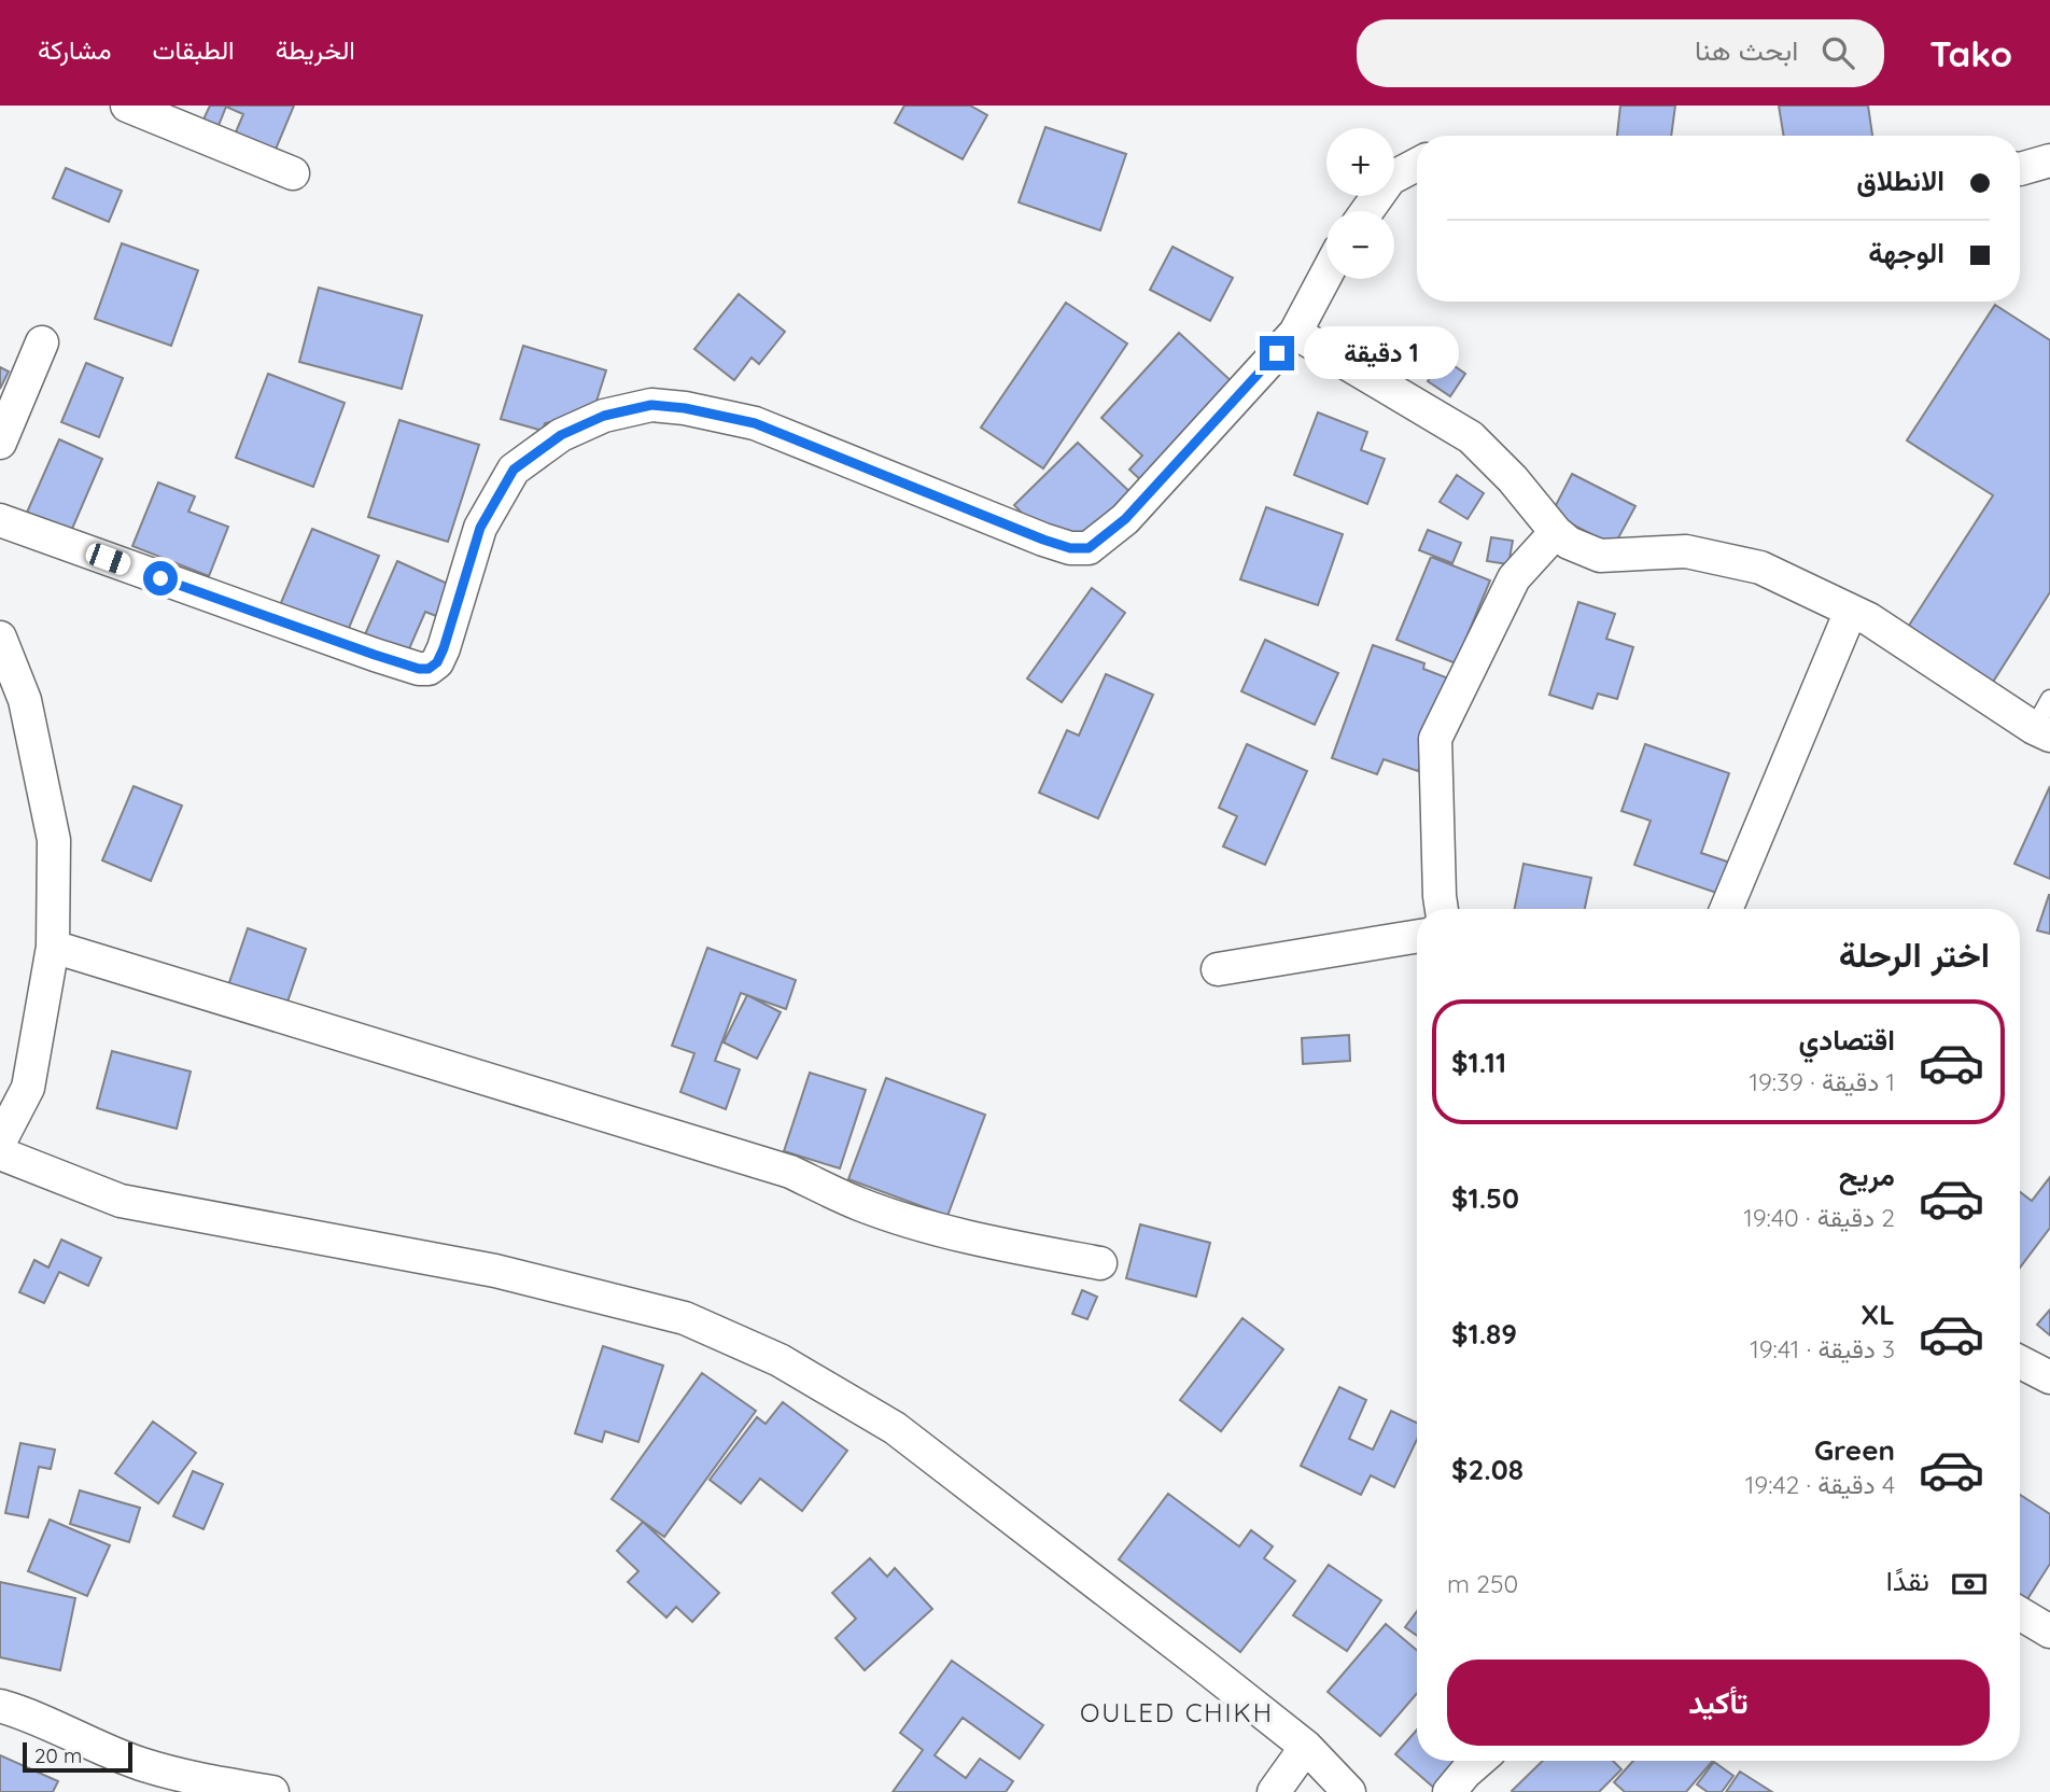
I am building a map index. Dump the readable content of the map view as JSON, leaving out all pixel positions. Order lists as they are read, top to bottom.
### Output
{
  "districts": ["OULED CHIKH"],
  "scale_bar": "20 m",
  "page": {
    "header": "Tako",
    "search": "ابحث هنا",
    "nav": ["الخريطة", "الطبقات", "مشاركة"],
    "map_buttons": ["+", "−"],
    "banner": ["الانطلاق", "الوجهة"],
    "bubble": "1 دقيقة",
    "heading": "اختر الرحلة",
    "list": [
      {
        "name": "اقتصادي",
        "note": "1 دقيقة · 19:39",
        "value": "$1.11"
      },
      {
        "name": "مريح",
        "note": "2 دقيقة · 19:40",
        "value": "$1.50"
      },
      {
        "name": "XL",
        "note": "3 دقيقة · 19:41",
        "value": "$1.89"
      },
      {
        "name": "Green",
        "note": "4 دقيقة · 19:42",
        "value": "$2.08"
      }
    ],
    "pay": ["نقدًا", "250 m"],
    "buttons": "تأكيد",
    "scale": "20 m"
  }
}
